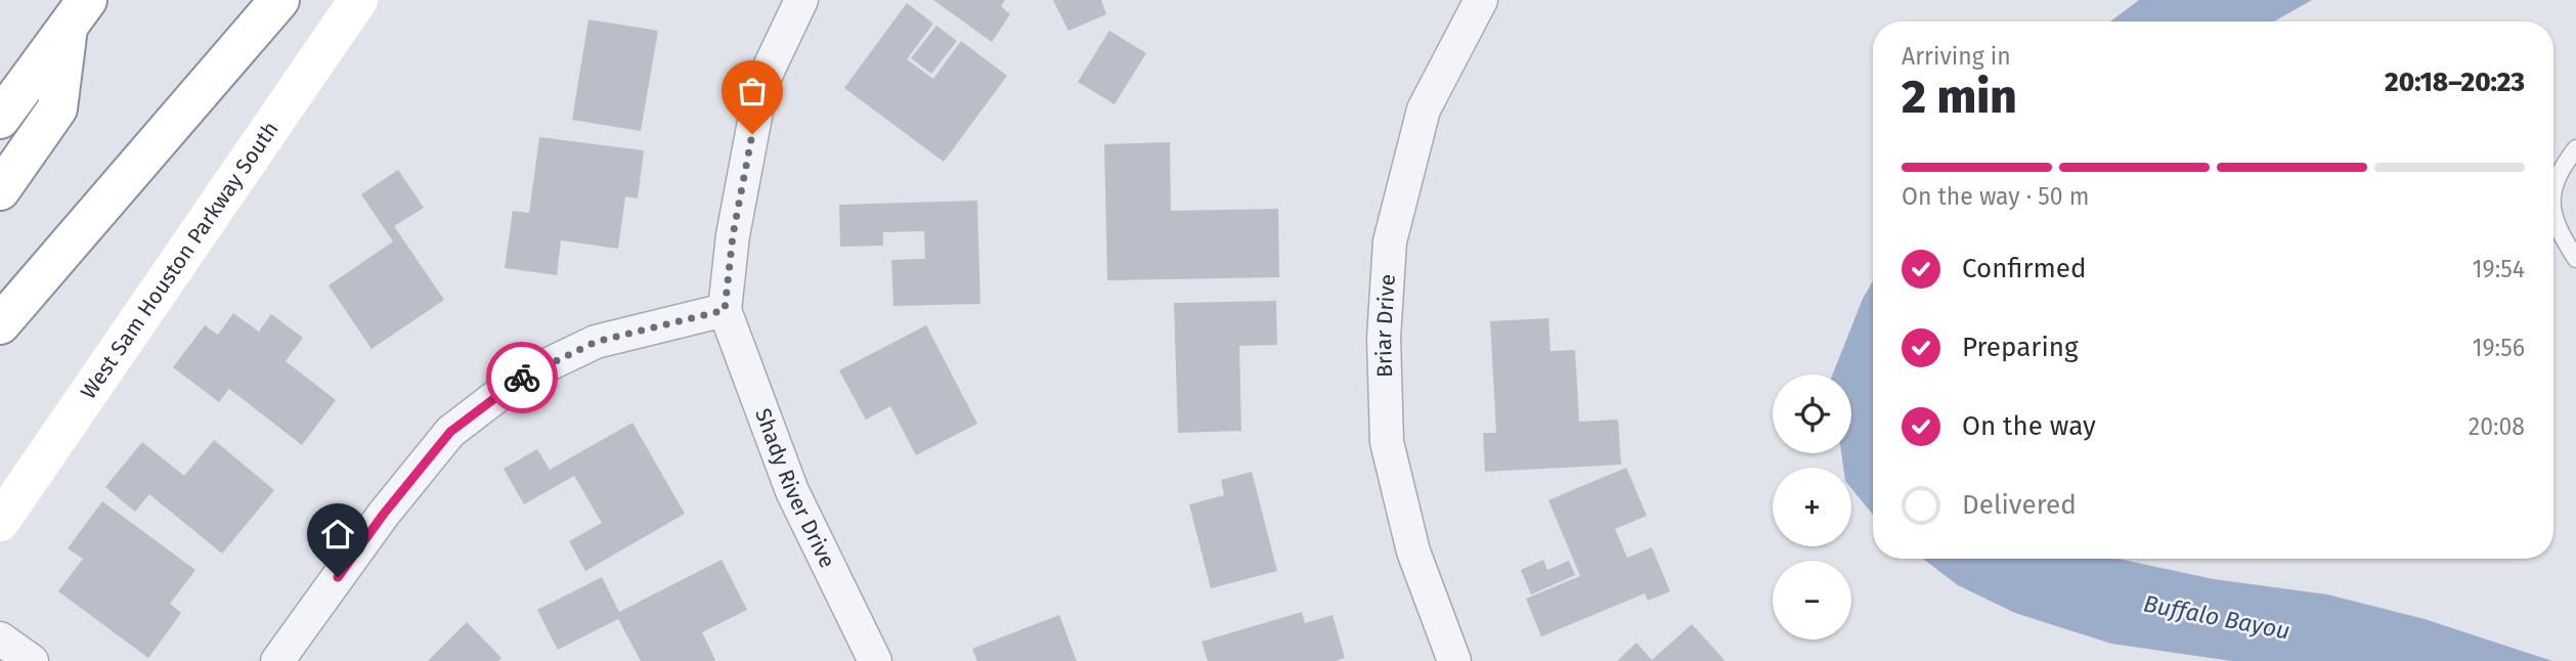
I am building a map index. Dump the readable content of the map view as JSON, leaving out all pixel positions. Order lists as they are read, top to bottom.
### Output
{
  "streets": {
    "main road": ["West Sam Houston Parkway South"],
    "street": ["Briar Drive", "Shady River Drive"]
  },
  "water": ["Buffalo Bayou"],
  "page": {
    "heading": ["2 min", "Arriving in", "20:18–20:23"],
    "bar": "On the way · 50 m",
    "list": [
      ["Confirmed", "19:54"],
      ["Preparing", "19:56"],
      ["On the way", "20:08"],
      "Delivered"
    ],
    "map_buttons": ["+", "−"]
  }
}
